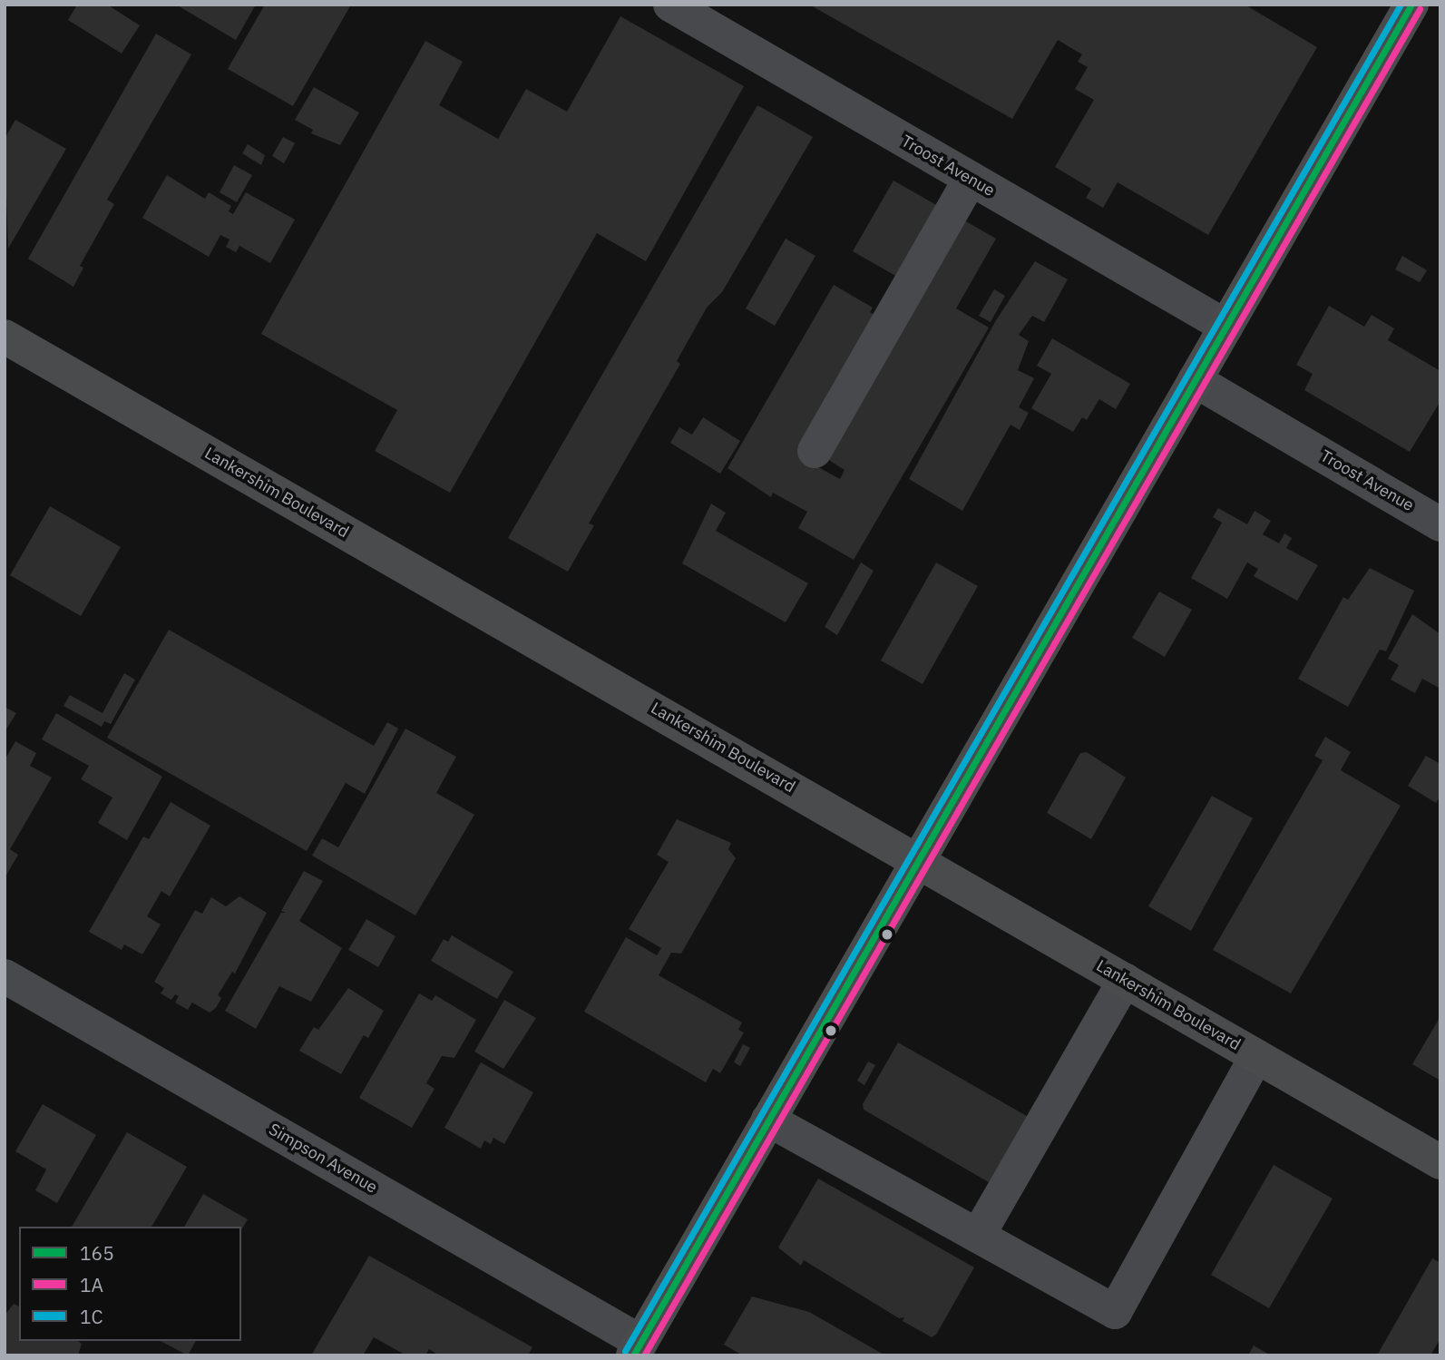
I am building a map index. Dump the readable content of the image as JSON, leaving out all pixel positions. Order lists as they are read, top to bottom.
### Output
{
  "streets": {
    "main road": ["Lankershim Boulevard"],
    "street": ["Troost Avenue", "Simpson Avenue"]
  },
  "lines": ["transit line 165", "transit line 1C", "transit line 1A"],
  "legend": ["165", "1A", "1C"]
}
